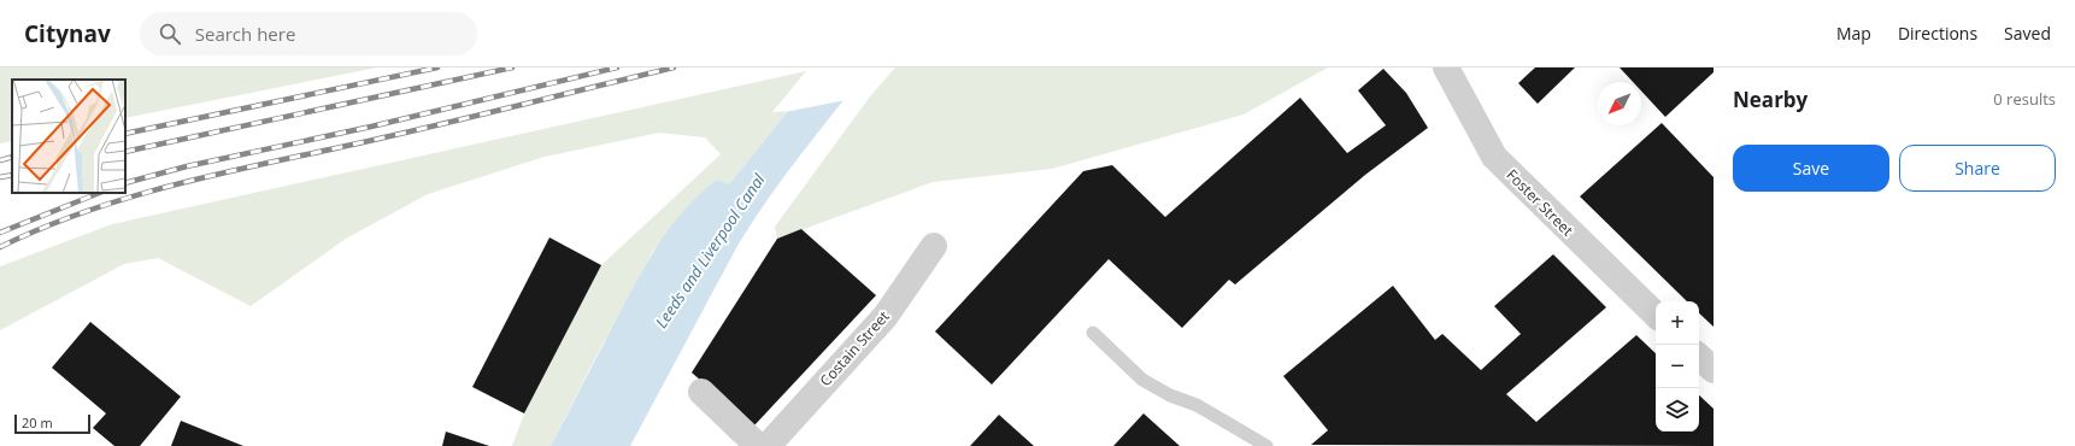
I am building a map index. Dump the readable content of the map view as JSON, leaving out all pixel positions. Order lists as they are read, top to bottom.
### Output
{
  "streets": {
    "street": ["Foster Street", "Costain Street"]
  },
  "water": ["Leeds and Liverpool Canal"],
  "scale_bar": "20 m",
  "north": "bottom left",
  "page": {
    "header": "Citynav",
    "search": "Search here",
    "nav": ["Map", "Directions", "Saved"],
    "heading": ["Nearby", "0 results"],
    "buttons": ["Save", "Share"],
    "map_buttons": ["+", "−"],
    "scale": "20 m"
  }
}
